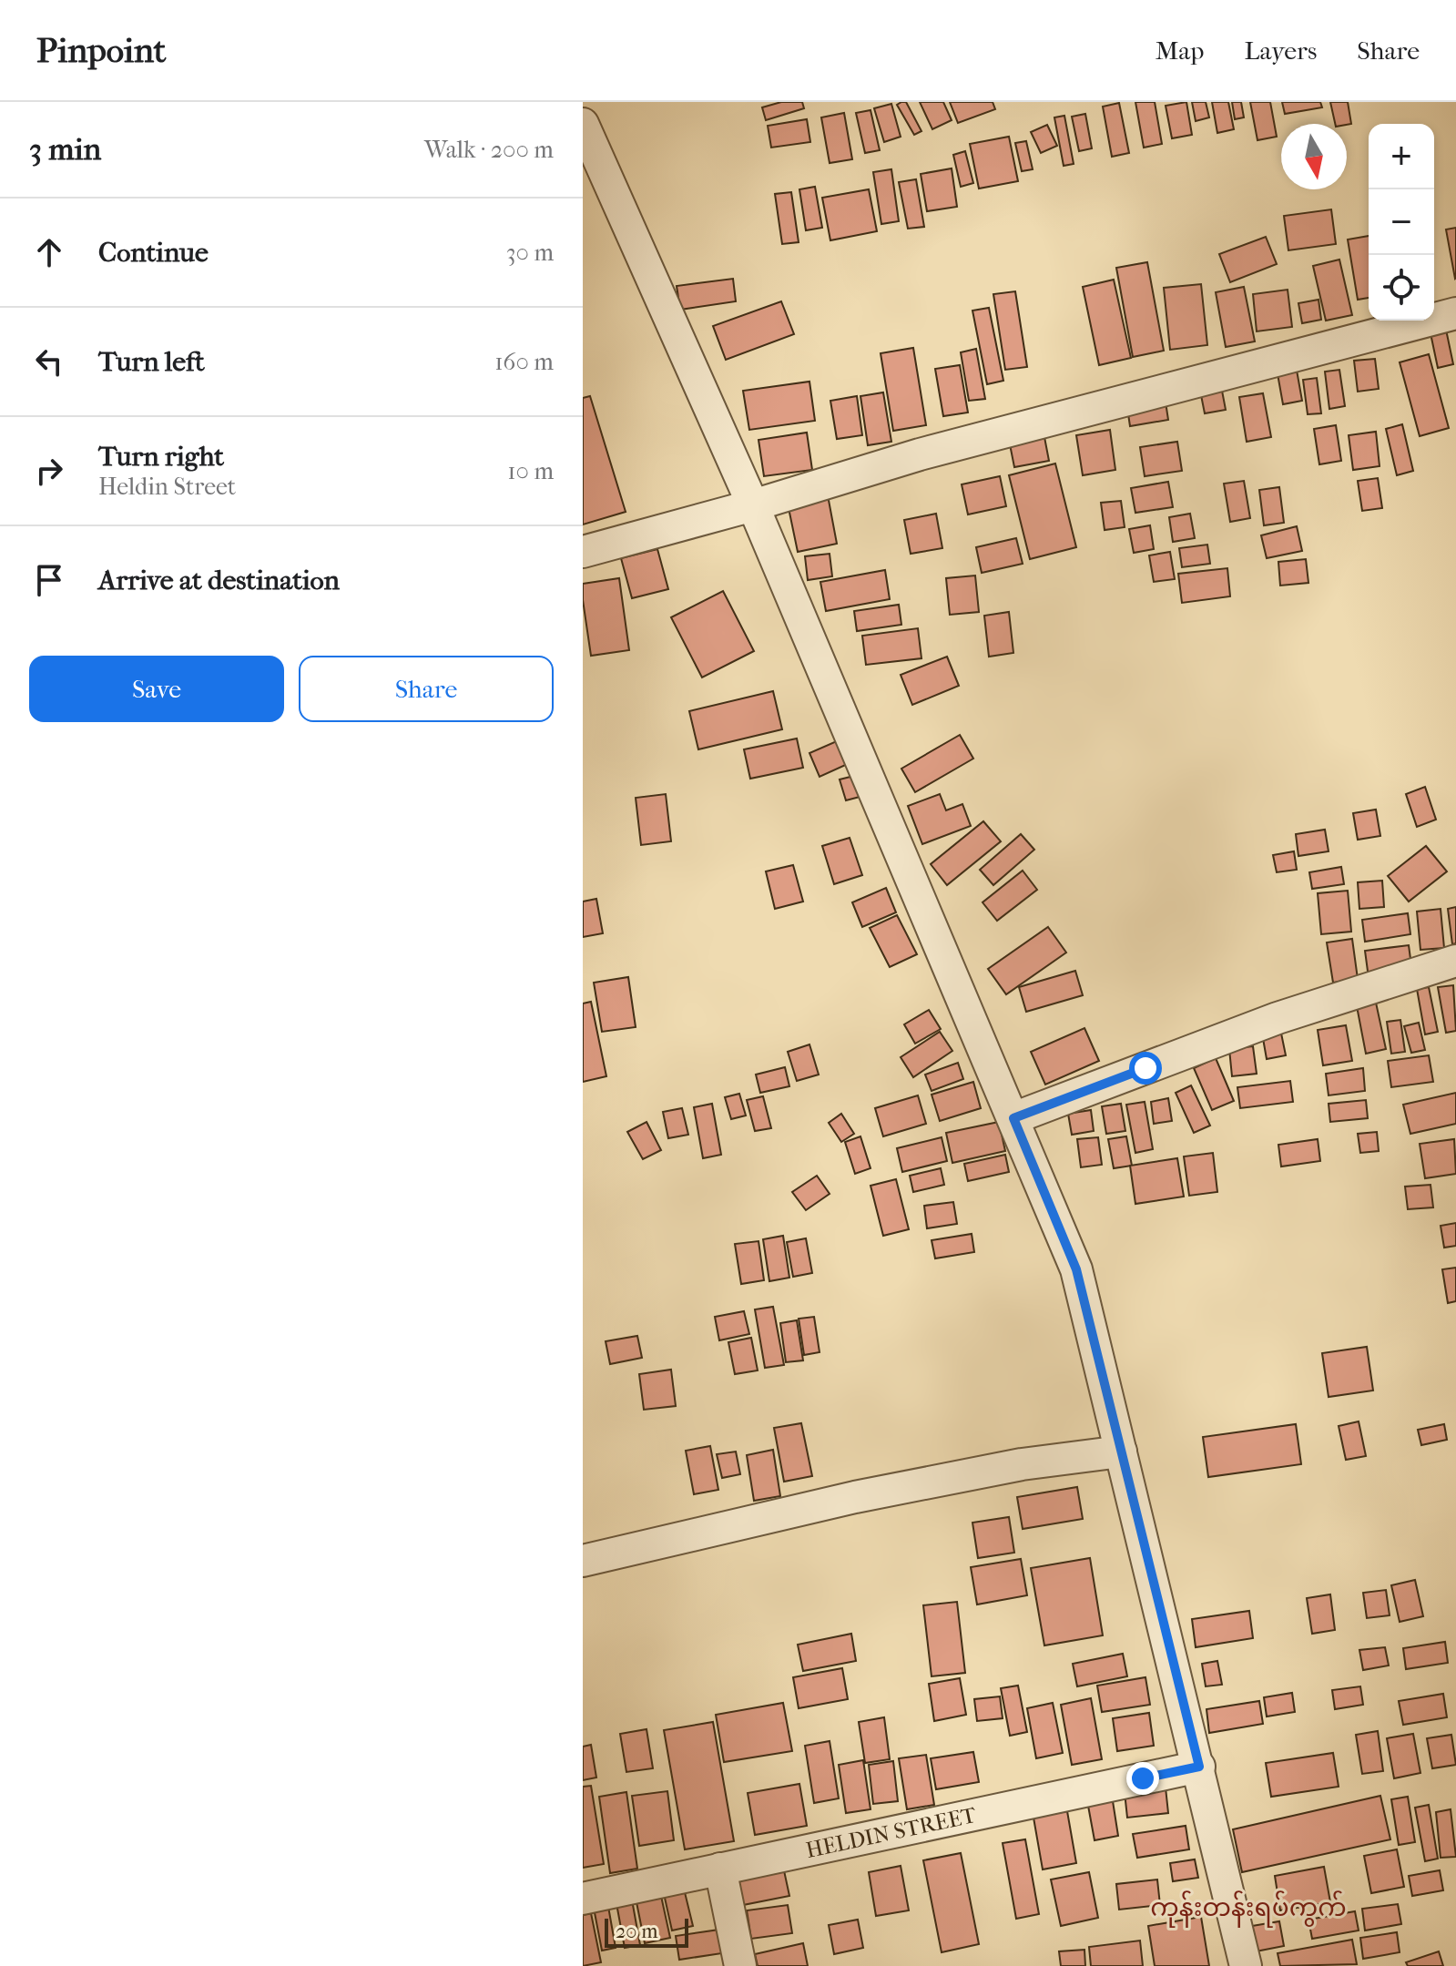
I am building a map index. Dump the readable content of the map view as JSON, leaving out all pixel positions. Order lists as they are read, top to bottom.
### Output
{
  "streets": {
    "street": ["HELDIN STREET"]
  },
  "districts": ["ကုန်းတန်းရပ်ကွက်"],
  "scale_bar": "20 m",
  "north": "bottom",
  "page": {
    "header": "Pinpoint",
    "nav": ["Map", "Layers", "Share"],
    "heading": ["3 min", "Walk · 200 m"],
    "map_buttons": ["+", "−"],
    "list": [
      ["Continue", "30 m"],
      ["Turn left", "160 m"],
      ["Turn right", "Heldin Street", "10 m"],
      "Arrive at destination"
    ],
    "buttons": ["Save", "Share"],
    "scale": "20 m"
  }
}
